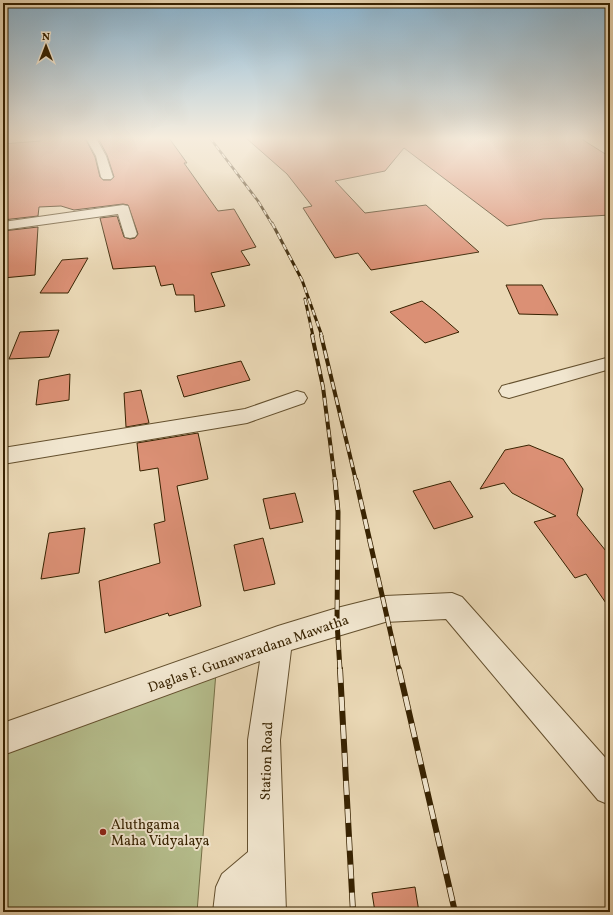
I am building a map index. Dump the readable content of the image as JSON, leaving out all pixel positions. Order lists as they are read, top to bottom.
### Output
{
  "streets": {
    "street": ["Daglas F. Gunawaradana Mawatha", "Station Road"]
  },
  "crossings": [
    ["Daglas F. Gunawaradana Mawatha", "Station Road"]
  ],
  "places": ["Aluthgama Maha Vidyalaya"],
  "north": "top"
}
